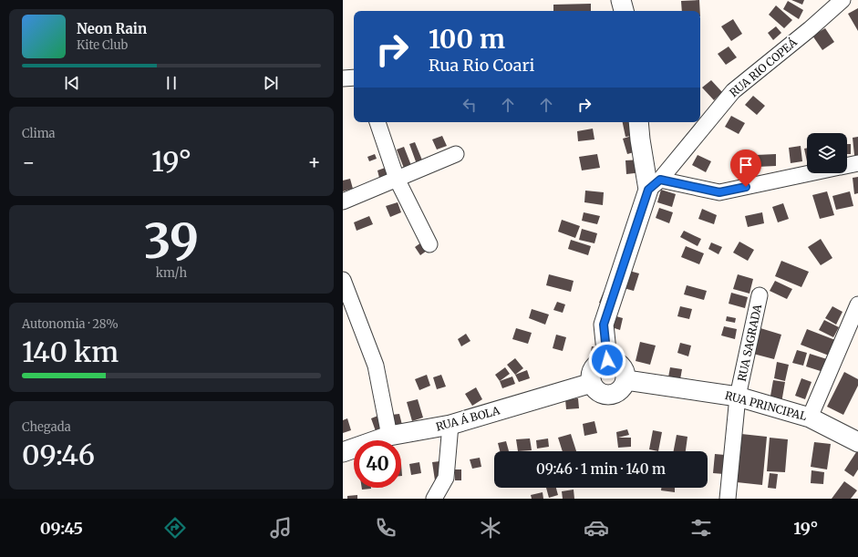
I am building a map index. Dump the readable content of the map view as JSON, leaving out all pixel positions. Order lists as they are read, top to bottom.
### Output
{
  "streets": {
    "street": [
      "RUA RIO COPEÁ",
      "RUA SAGRADA",
      "RUA PRINCIPAL",
      "RUA Á BOLA"
    ]
  },
  "crossings": [
    ["RUA SAGRADA", "RUA PRINCIPAL"],
    ["RUA PRINCIPAL", "RUA Á BOLA"]
  ],
  "page": {
    "turn": ["100 m", "Rua Rio Coari"],
    "song": ["Neon Rain", "Kite Club"],
    "tile": [
      "Clima",
      ["39", "km/h"],
      ["Autonomia · 28%", "140 km"],
      ["Chegada", "09:46"]
    ],
    "heat": ["−", "19°", "+"],
    "limit": "40",
    "trip": "09:46 · 1 min · 140 m",
    "tabs": ["09:45", "19°"]
  }
}
